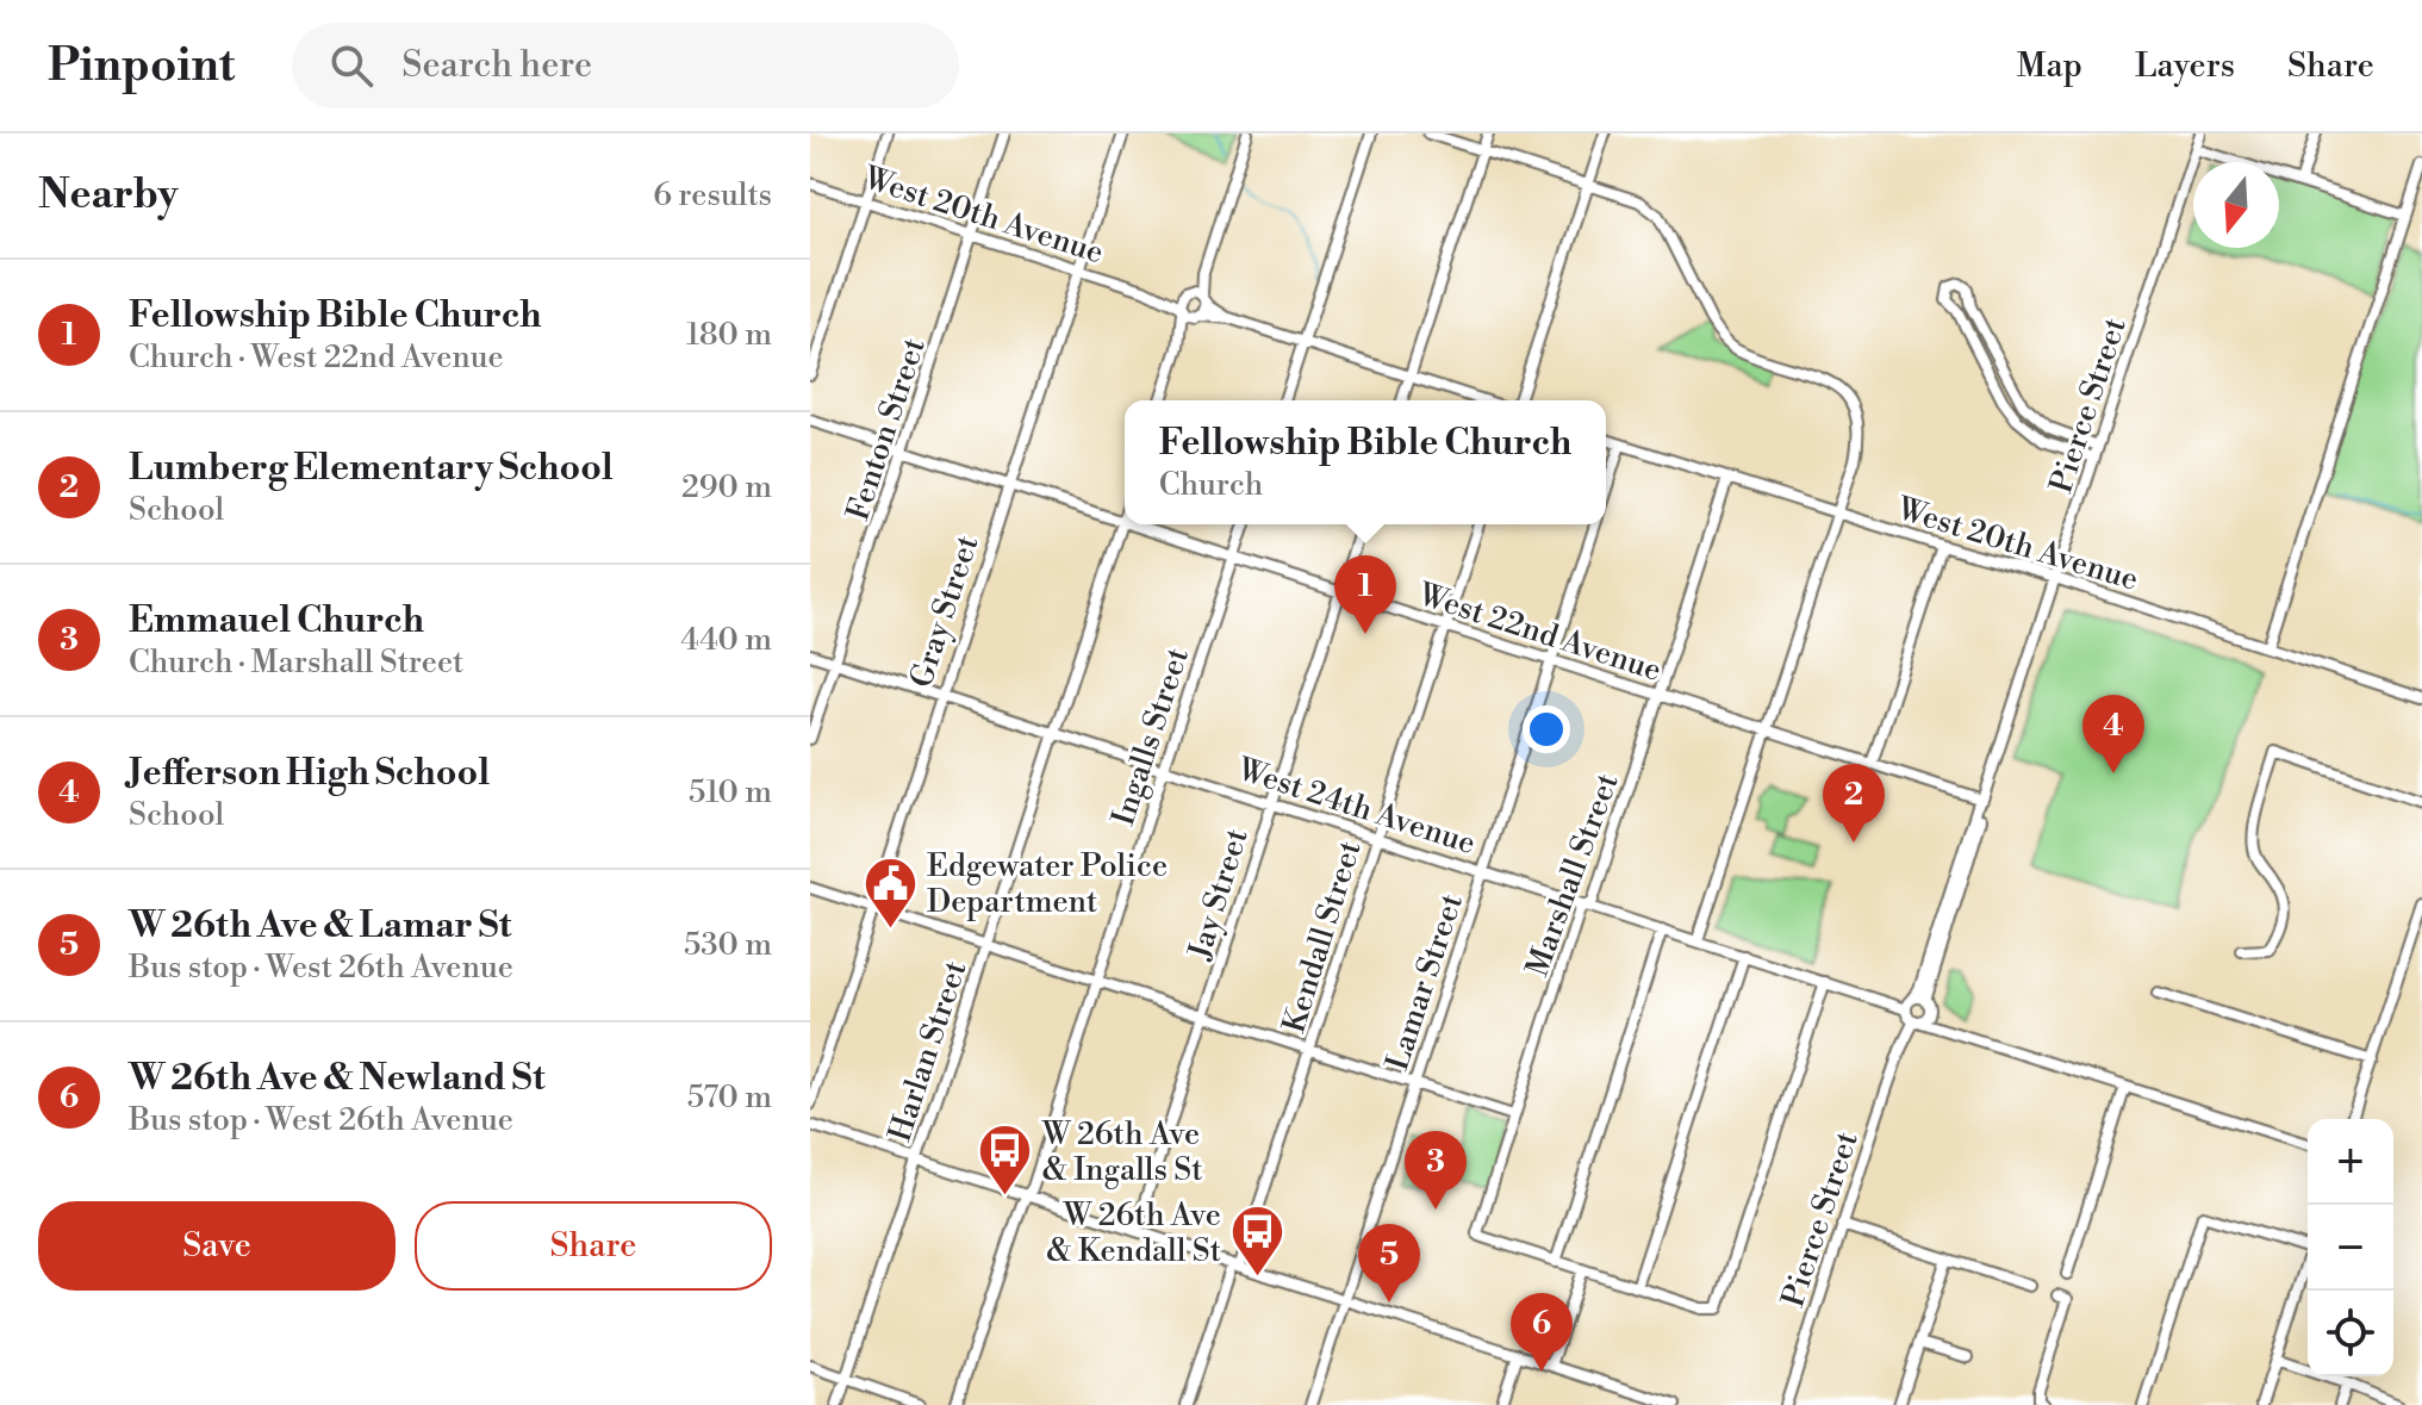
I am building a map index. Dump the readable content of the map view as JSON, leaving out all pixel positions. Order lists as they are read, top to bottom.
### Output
{
  "streets": {
    "street": [
      "West 20th Avenue",
      "Pierce Street",
      "Fenton Street",
      "Gray Street",
      "West 22nd Avenue",
      "Ingalls Street",
      "West 24th Avenue",
      "Marshall Street",
      "Jay Street",
      "Kendall Street",
      "Lamar Street",
      "Harlan Street"
    ]
  },
  "crossings": [
    ["West 20th Avenue", "Pierce Street"],
    ["West 20th Avenue", "Fenton Street"],
    ["West 20th Avenue", "Gray Street"],
    ["West 20th Avenue", "Marshall Street"],
    ["West 20th Avenue", "Lamar Street"],
    ["Pierce Street", "West 22nd Avenue"],
    ["Pierce Street", "West 24th Avenue"],
    ["Fenton Street", "West 22nd Avenue"],
    ["Fenton Street", "West 24th Avenue"],
    ["Gray Street", "West 22nd Avenue"],
    ["Gray Street", "West 24th Avenue"],
    ["West 22nd Avenue", "Ingalls Street"],
    ["West 22nd Avenue", "Marshall Street"],
    ["West 22nd Avenue", "Jay Street"],
    ["West 22nd Avenue", "Kendall Street"],
    ["West 22nd Avenue", "Lamar Street"],
    ["West 22nd Avenue", "Harlan Street"],
    ["Ingalls Street", "West 24th Avenue"],
    ["West 24th Avenue", "Marshall Street"],
    ["West 24th Avenue", "Jay Street"],
    ["West 24th Avenue", "Kendall Street"],
    ["West 24th Avenue", "Lamar Street"],
    ["West 24th Avenue", "Harlan Street"]
  ],
  "places": {
    "public building": ["Edgewater Police Department"],
    "bus stop": ["W 26th Ave & Ingalls St", "W 26th Ave & Kendall St"]
  },
  "north": "bottom",
  "page": {
    "header": "Pinpoint",
    "search": "Search here",
    "nav": ["Map", "Layers", "Share"],
    "heading": ["Nearby", "6 results"],
    "list": [
      {
        "mark": "1",
        "name": "Fellowship Bible Church",
        "note": "Church · West 22nd Avenue",
        "value": "180 m"
      },
      {
        "mark": "2",
        "name": "Lumberg Elementary School",
        "note": "School",
        "value": "290 m"
      },
      {
        "mark": "3",
        "name": "Emmauel Church",
        "note": "Church · Marshall Street",
        "value": "440 m"
      },
      {
        "mark": "4",
        "name": "Jefferson High School",
        "note": "School",
        "value": "510 m"
      },
      {
        "mark": "5",
        "name": "W 26th Ave & Lamar St",
        "note": "Bus stop · West 26th Avenue",
        "value": "530 m"
      },
      {
        "mark": "6",
        "name": "W 26th Ave & Newland St",
        "note": "Bus stop · West 26th Avenue",
        "value": "570 m"
      }
    ],
    "popup": ["Fellowship Bible Church", "Church"],
    "pins": [
      "1",
      "4",
      "2",
      "3",
      "5",
      "6"
    ],
    "map_buttons": ["+", "−"],
    "buttons": ["Save", "Share"]
  }
}
